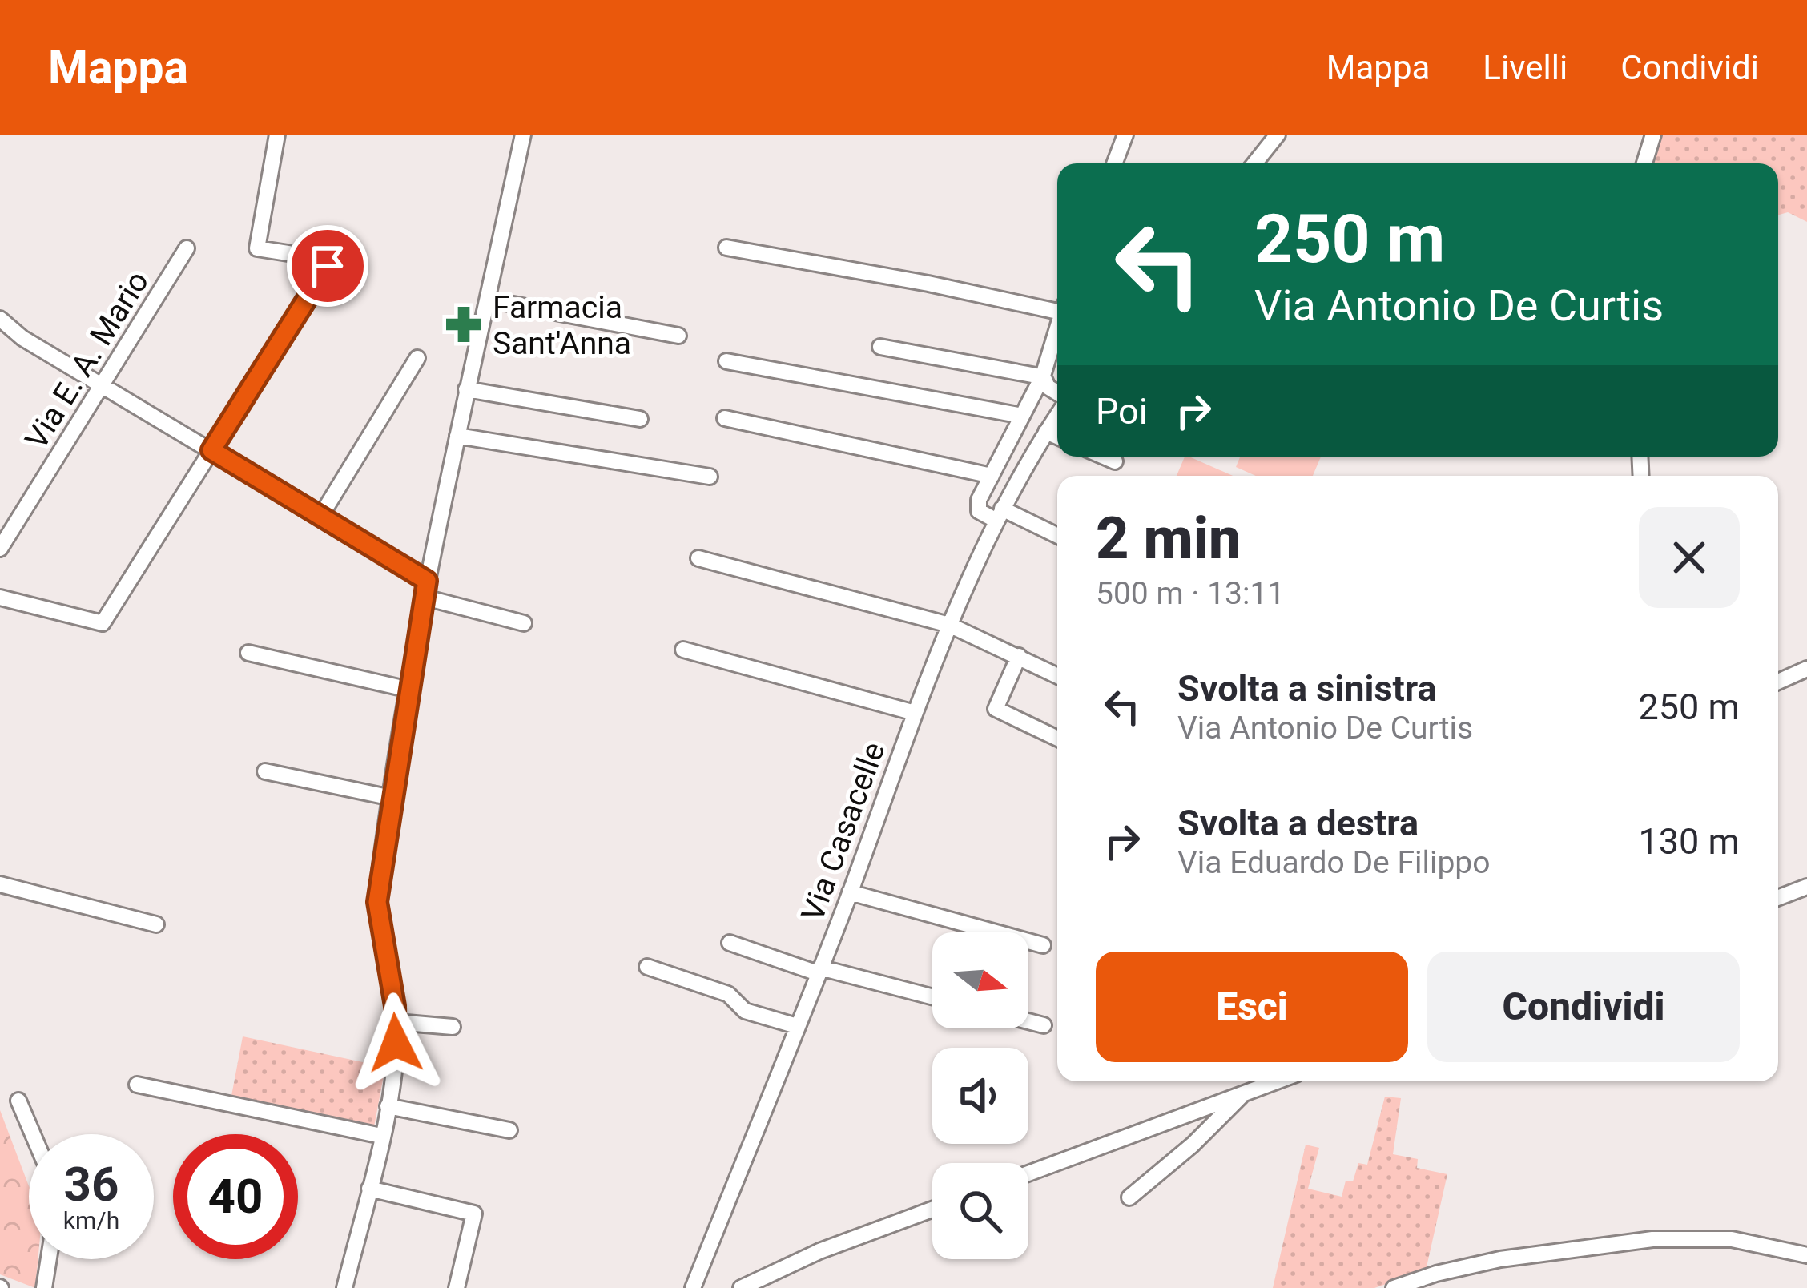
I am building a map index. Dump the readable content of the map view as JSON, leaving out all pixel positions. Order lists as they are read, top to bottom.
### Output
{
  "streets": {
    "street": ["Via E. A. Mario", "Via Casacelle"]
  },
  "places": {
    "pharmacy": ["Farmacia Sant'Anna"]
  },
  "north": "right",
  "page": {
    "header": "Mappa",
    "nav": ["Mappa", "Livelli", "Condividi"],
    "turn": ["250 m", "Via Antonio De Curtis"],
    "then": "Poi",
    "heading": ["2 min", "500 m · 13:11"],
    "list": [
      {
        "name": "Svolta a sinistra",
        "note": "Via Antonio De Curtis",
        "value": "250 m"
      },
      {
        "name": "Svolta a destra",
        "note": "Via Eduardo De Filippo",
        "value": "130 m"
      }
    ],
    "buttons": ["Esci", "Condividi"],
    "speed": "36 km/h",
    "limit": "40"
  }
}
